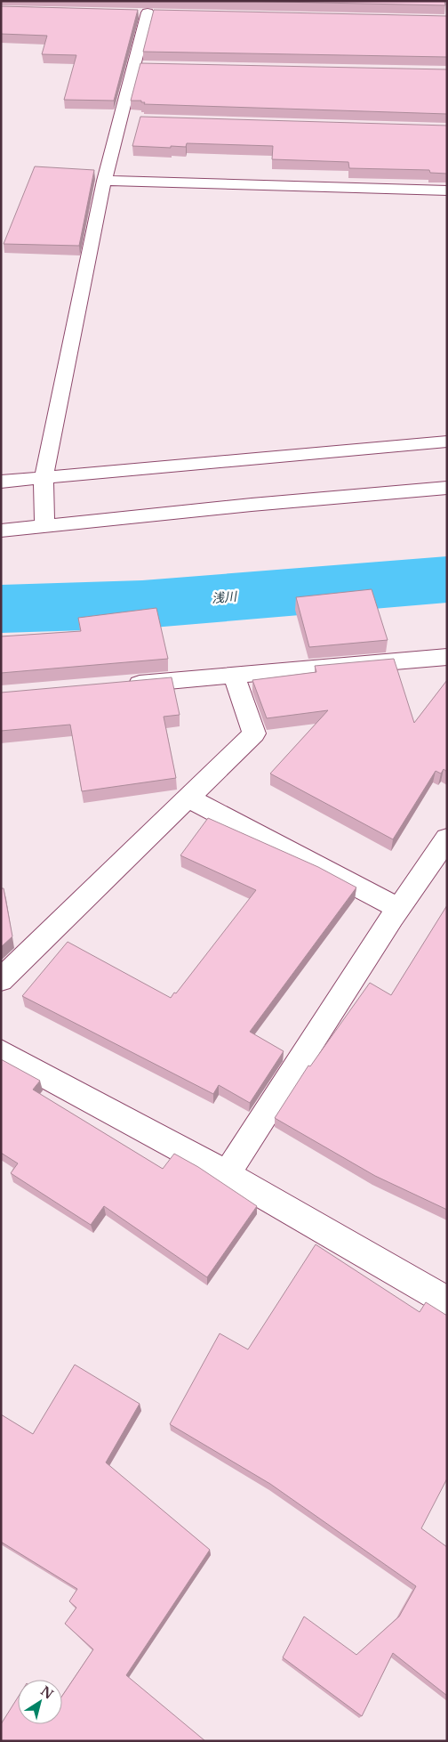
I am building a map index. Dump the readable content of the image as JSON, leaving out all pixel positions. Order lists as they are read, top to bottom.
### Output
{
  "water": ["浅川"],
  "north": "top right"
}
